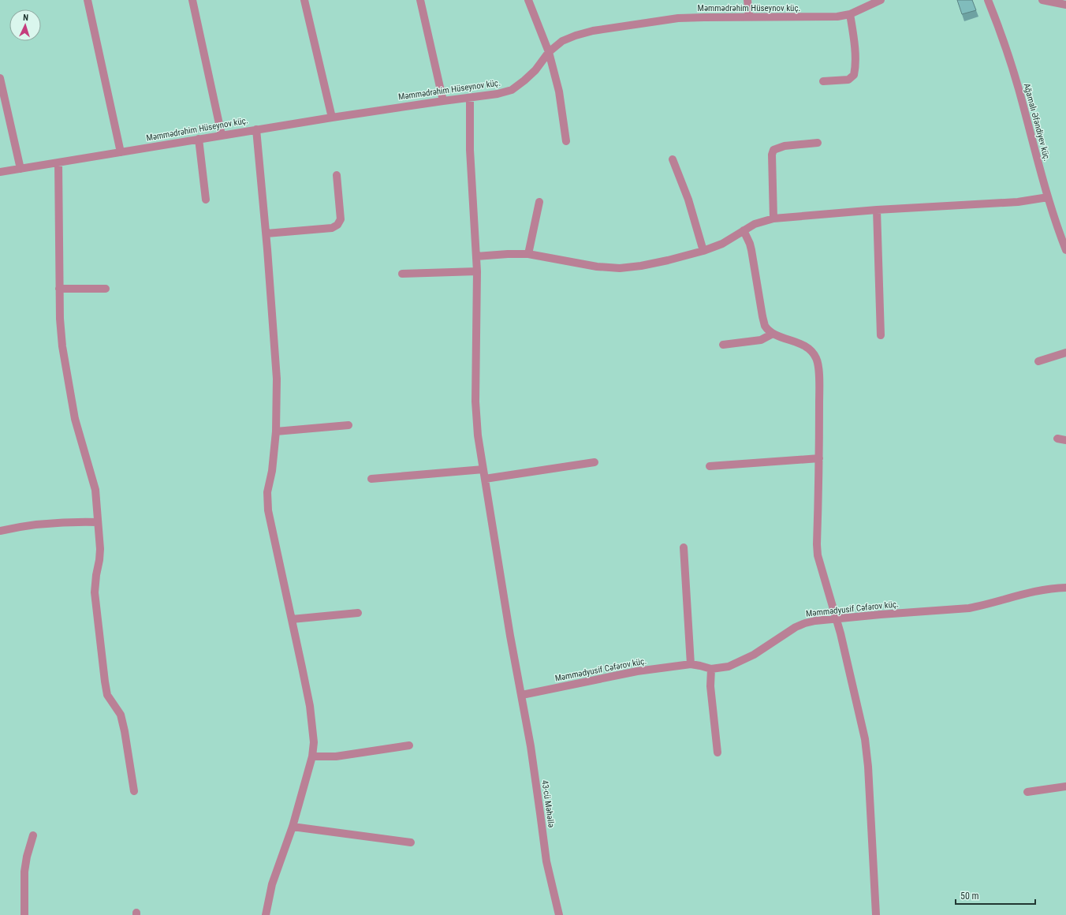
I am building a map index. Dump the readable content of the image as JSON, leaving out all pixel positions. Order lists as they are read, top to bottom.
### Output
{
  "streets": {
    "street": [
      "Məmmədrəhim Hüseynov küç.",
      "Ağamalı Əfəndiyev küç.",
      "Məmmədyusif Cəfərov küç.",
      "43-cü Məhəllə"
    ]
  },
  "crossings": [
    ["Məmmədrəhim Hüseynov küç.", "43-cü Məhəllə"],
    ["Məmmədyusif Cəfərov küç.", "43-cü Məhəllə"]
  ],
  "scale_bar": "50 m",
  "north": "top"
}
